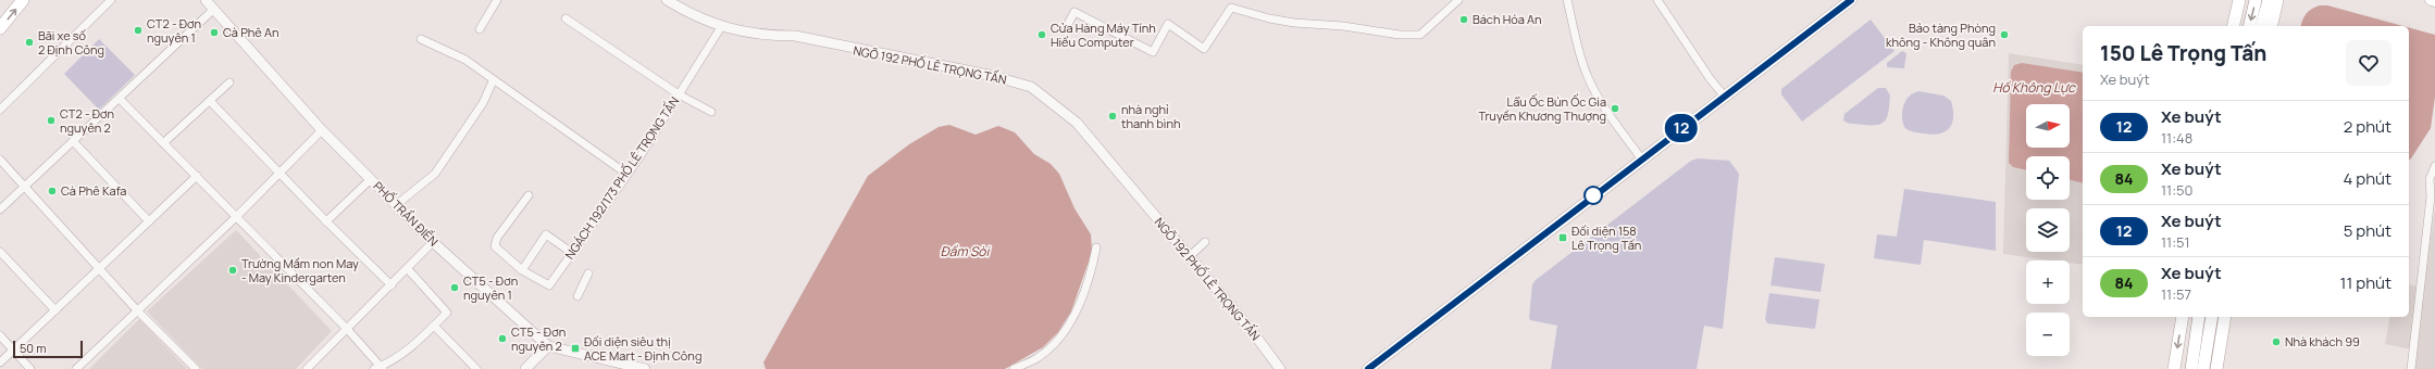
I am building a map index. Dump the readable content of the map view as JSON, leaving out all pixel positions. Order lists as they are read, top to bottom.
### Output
{
  "streets": {
    "street": ["NGÕ 192 PHỐ LÊ TRỌNG TẤN", "NGÁCH 192/173 PHỐ LÊ TRỌNG TẤN", "PHỐ TRẦN ĐIỀN"]
  },
  "crossings": [
    ["NGÕ 192 PHỐ LÊ TRỌNG TẤN", "NGÁCH 192/173 PHỐ LÊ TRỌNG TẤN"]
  ],
  "water": ["Hồ Không Lực", "Đầm Sòi"],
  "places": {
    "other": [
      "Bách Hóa An",
      "CT2 - Đơn nguyên 1",
      "Cà Phê An",
      "Cửa Hàng Máy Tính Hiếu Computer",
      "Bảo tàng Phòng không - Không quân",
      "Bãi xe số 2 Định Công",
      "Lẩu Ốc Bún Ốc Gia Truyền Khương Thượng",
      "nhà nghỉ thanh bình",
      "CT2 - Đơn nguyên 2",
      "Cà Phê Kafa",
      "Trường Mầm non May - May Kindergarten",
      "CT5 - Đơn nguyên 1",
      "CT5 - Đơn nguyên 2",
      "Nhà khách 99"
    ],
    "transit": ["Đối diện 158 Lê Trọng Tấn", "Đối diện siêu thị ACE Mart - Định Công"]
  },
  "lines": ["bus line 12"],
  "scale_bar": "50 m",
  "north": "right",
  "page": {
    "on_map": "12",
    "heading": ["150 Lê Trọng Tấn", "Xe buýt"],
    "list": [
      {
        "mark": "12",
        "name": "Xe buýt",
        "note": "11:48",
        "value": "2 phút"
      },
      {
        "mark": "84",
        "name": "Xe buýt",
        "note": "11:50",
        "value": "4 phút"
      },
      {
        "mark": "12",
        "name": "Xe buýt",
        "note": "11:51",
        "value": "5 phút"
      },
      {
        "mark": "84",
        "name": "Xe buýt",
        "note": "11:57",
        "value": "11 phút"
      }
    ],
    "map_buttons": ["+", "−"],
    "scale": "50 m"
  }
}
